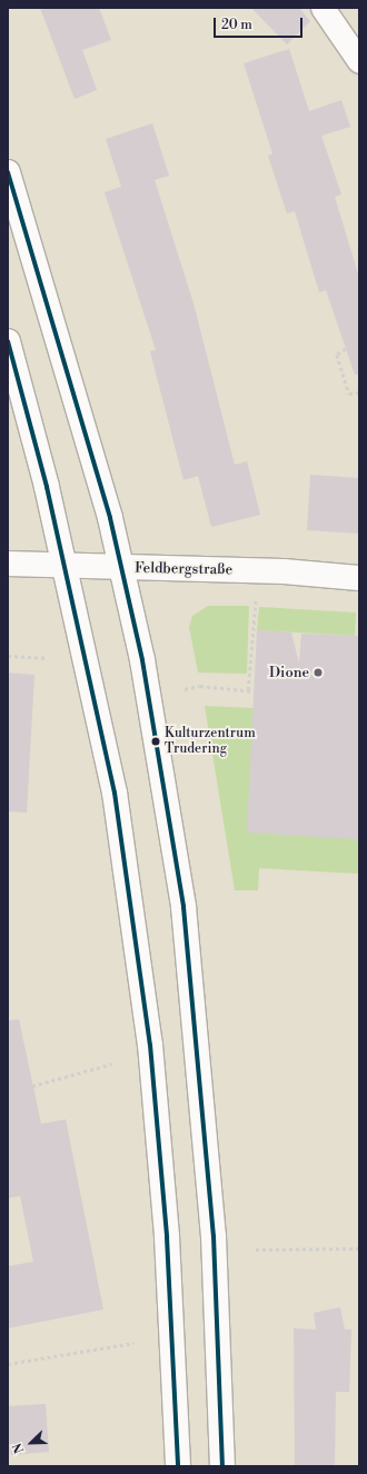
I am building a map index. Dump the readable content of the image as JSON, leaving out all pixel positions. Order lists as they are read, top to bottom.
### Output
{
  "streets": {
    "main road": ["Feldbergstraße"]
  },
  "places": ["Dione", "Kulturzentrum Trudering"],
  "scale_bar": "20 m",
  "north": "bottom left"
}
